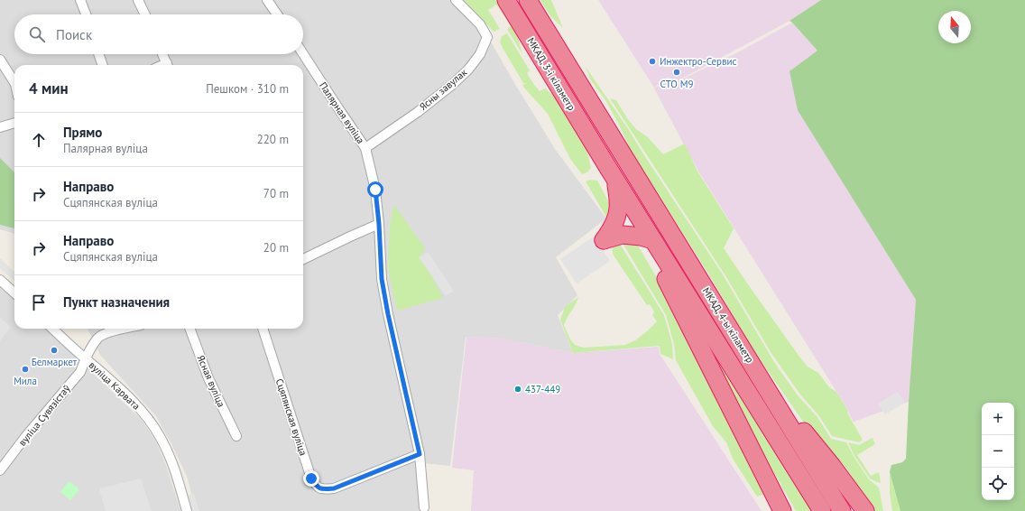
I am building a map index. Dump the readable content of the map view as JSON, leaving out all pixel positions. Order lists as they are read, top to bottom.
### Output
{
  "streets": {
    "highway": ["МКАД, 3-і кіламетр", "МКАД, 4-ы кіламетр"],
    "street": [
      "Ясны завулак",
      "Палярная вуліца",
      "Ясная вуліца",
      "вуліца Карвата",
      "вуліца Сувязістаў",
      "Сцяпянская вуліца"
    ]
  },
  "crossings": [
    ["МКАД, 3-і кіламетр", "МКАД, 4-ы кіламетр"],
    ["Ясны завулак", "Палярная вуліца"],
    ["Палярная вуліца", "Сцяпянская вуліца"],
    ["вуліца Карвата", "вуліца Сувязістаў"]
  ],
  "places": [
    "Инжектро-Сервис",
    "СТО М9",
    "Белмаркет",
    "Мила",
    "437-449"
  ],
  "north": "top",
  "page": {
    "search": "Поиск",
    "heading": ["4 мин", "Пешком · 310 m"],
    "list": [
      ["Прямо", "Палярная вуліца", "220 m"],
      ["Направо", "Сцяпянская вуліца", "70 m"],
      ["Направо", "Сцяпянская вуліца", "20 m"],
      "Пункт назначения"
    ],
    "map_buttons": ["+", "−"]
  }
}
